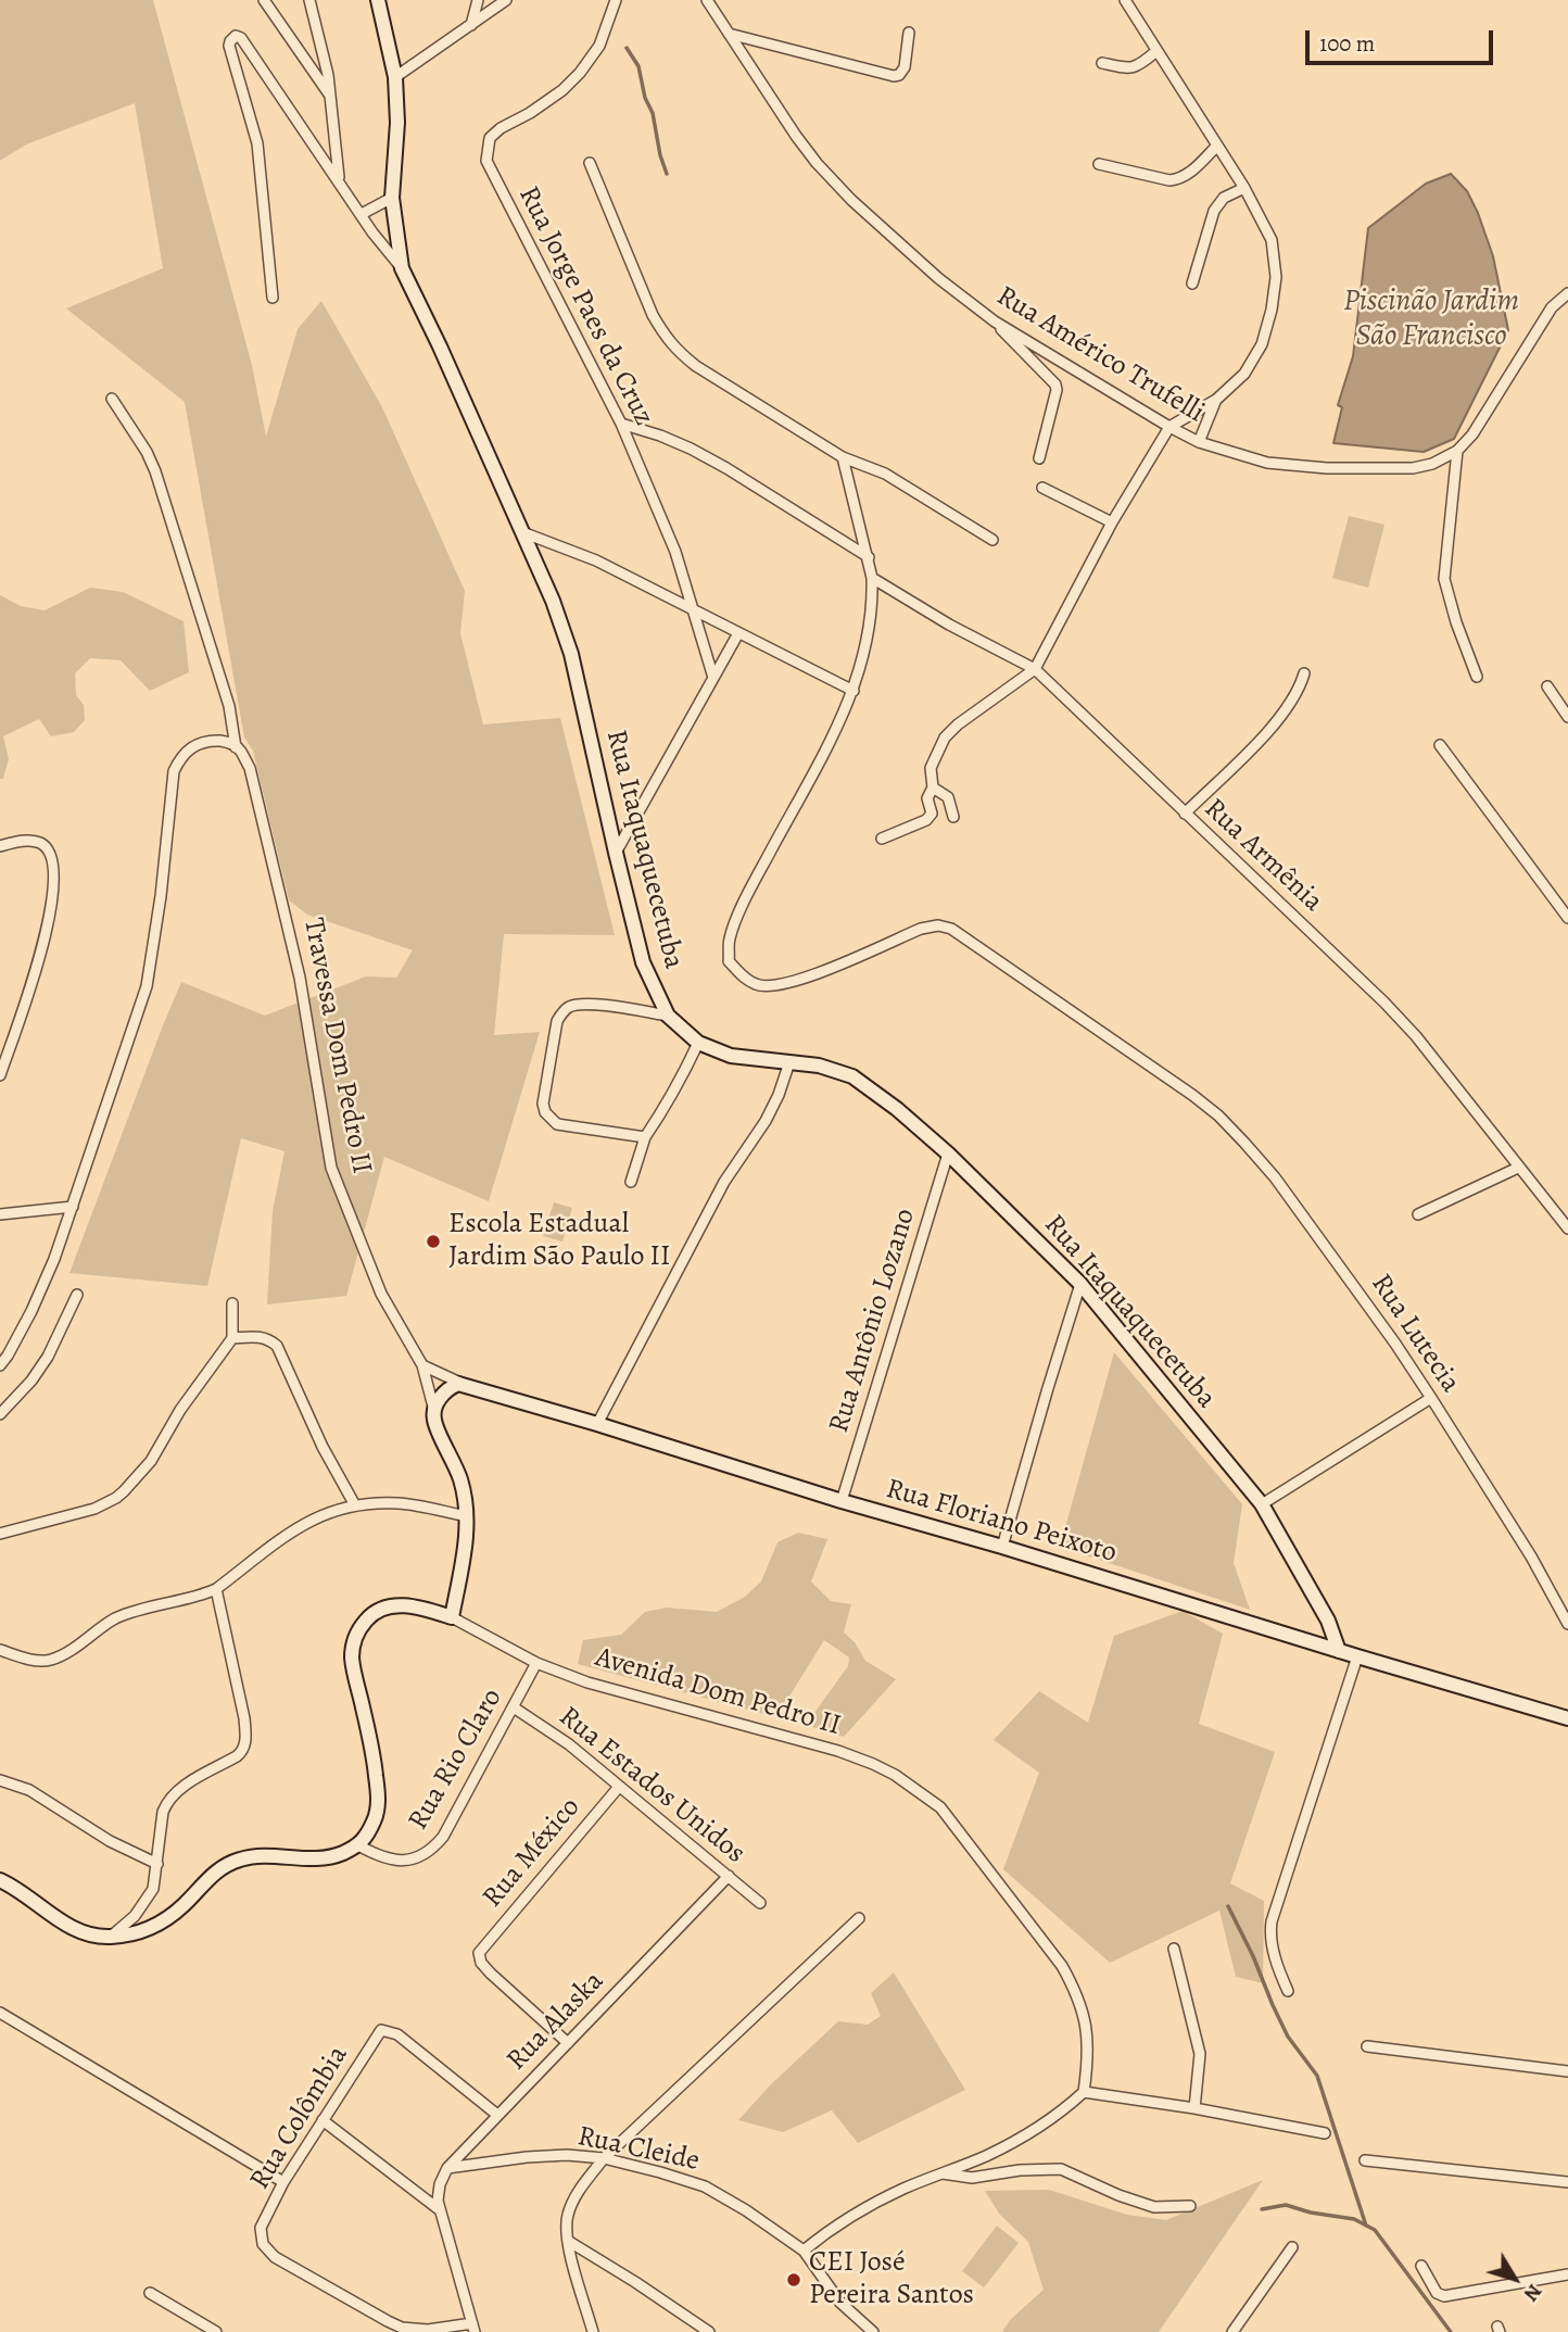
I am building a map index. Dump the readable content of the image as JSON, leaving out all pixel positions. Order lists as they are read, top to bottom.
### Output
{
  "streets": {
    "street": [
      "Rua Jorge Paes da Cruz",
      "Rua Américo Trufelli",
      "Rua Itaquaquecetuba",
      "Rua Armênia",
      "Travessa Dom Pedro II",
      "Rua Antônio Lozano",
      "Rua Lutecia",
      "Rua Floriano Peixoto",
      "Avenida Dom Pedro II",
      "Rua Rio Claro",
      "Rua Estados Unidos",
      "Rua México",
      "Rua Alaska",
      "Rua Colômbia",
      "Rua Cleide"
    ]
  },
  "crossings": [
    ["Rua Itaquaquecetuba", "Rua Antônio Lozano"],
    ["Rua Itaquaquecetuba", "Rua Floriano Peixoto"],
    ["Travessa Dom Pedro II", "Avenida Dom Pedro II"],
    ["Rua Antônio Lozano", "Rua Floriano Peixoto"],
    ["Avenida Dom Pedro II", "Rua Rio Claro"],
    ["Rua Rio Claro", "Rua Estados Unidos"],
    ["Rua Estados Unidos", "Rua México"],
    ["Rua Estados Unidos", "Rua Alaska"],
    ["Rua México", "Rua Alaska"],
    ["Rua Alaska", "Rua Colômbia"],
    ["Rua Alaska", "Rua Cleide"]
  ],
  "water": ["Piscinão Jardim São Francisco"],
  "places": ["Escola Estadual Jardim São Paulo II", "CEI José Pereira Santos"],
  "scale_bar": "100 m",
  "north": "bottom right"
}
